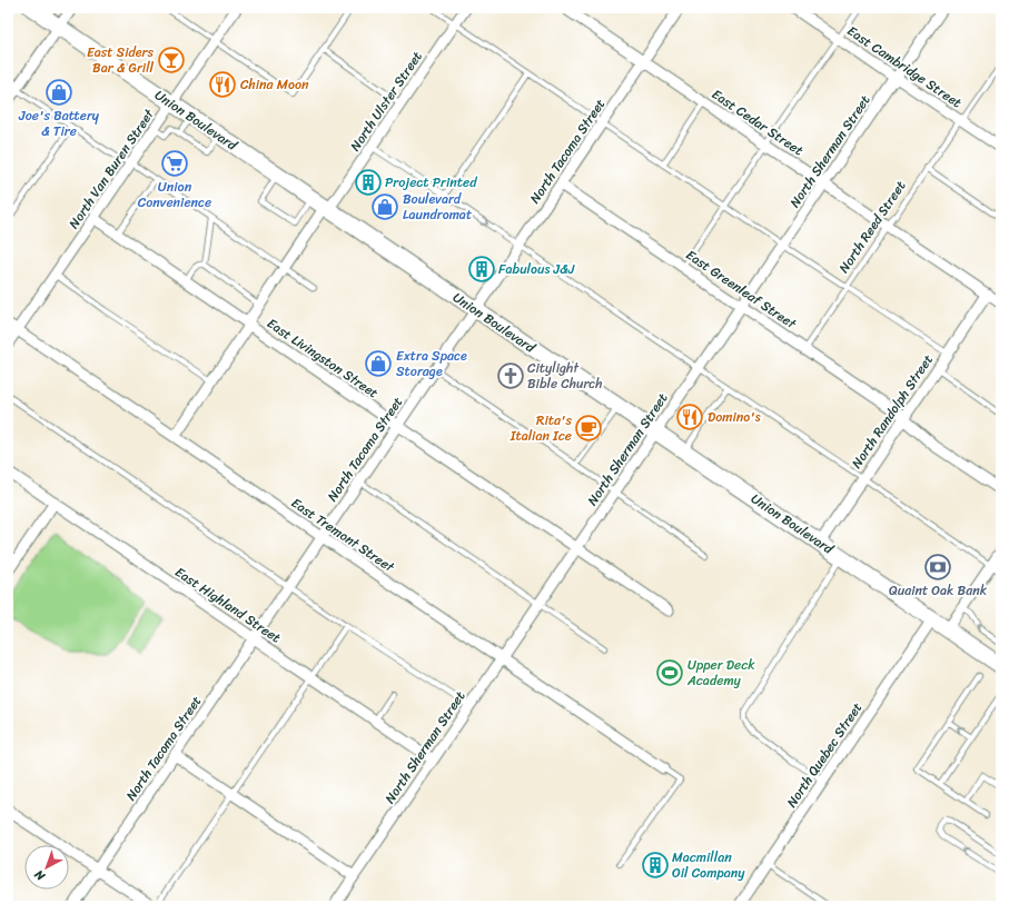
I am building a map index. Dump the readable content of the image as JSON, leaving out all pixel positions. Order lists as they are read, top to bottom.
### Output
{
  "streets": {
    "main road": ["Union Boulevard"],
    "street": [
      "East Cambridge Street",
      "North Ulster Street",
      "East Cedar Street",
      "North Tacoma Street",
      "North Sherman Street",
      "North Van Buren Street",
      "East Greenleaf Street",
      "East Livingston Street",
      "North Randolph Street",
      "East Tremont Street",
      "East Highland Street",
      "North Quebec Street"
    ],
    "lane": ["North Reed Street"]
  },
  "crossings": [
    ["East Cambridge Street", "North Sherman Street"],
    ["East Cambridge Street", "North Reed Street"],
    ["North Ulster Street", "Union Boulevard"],
    ["North Ulster Street", "East Livingston Street"],
    ["North Ulster Street", "East Tremont Street"],
    ["Union Boulevard", "North Tacoma Street"],
    ["Union Boulevard", "North Sherman Street"],
    ["Union Boulevard", "North Van Buren Street"],
    ["Union Boulevard", "North Randolph Street"],
    ["Union Boulevard", "North Quebec Street"],
    ["East Cedar Street", "North Tacoma Street"],
    ["East Cedar Street", "North Sherman Street"],
    ["East Cedar Street", "North Reed Street"],
    ["East Cedar Street", "North Randolph Street"],
    ["North Tacoma Street", "East Greenleaf Street"],
    ["North Tacoma Street", "East Livingston Street"],
    ["North Tacoma Street", "East Tremont Street"],
    ["North Tacoma Street", "East Highland Street"],
    ["North Sherman Street", "East Greenleaf Street"],
    ["North Sherman Street", "East Livingston Street"],
    ["North Sherman Street", "East Tremont Street"],
    ["North Sherman Street", "East Highland Street"],
    ["North Van Buren Street", "East Livingston Street"],
    ["North Van Buren Street", "East Tremont Street"],
    ["North Reed Street", "East Greenleaf Street"],
    ["East Greenleaf Street", "North Randolph Street"]
  ],
  "places": {
    "bar": ["East Siders Bar & Grill"],
    "restaurant": ["China Moon", "Domino's"],
    "shop": ["Joe's Battery & Tire", "Boulevard Laundromat", "Extra Space Storage"],
    "supermarket": ["Union Convenience"],
    "building": ["Project Printed", "Fabulous J&J", "Macmillan Oil Company"],
    "church": ["Citylight Bible Church"],
    "cafe": ["Rita's Italian Ice"],
    "bank": ["Quaint Oak Bank"],
    "sports": ["Upper Deck Academy"]
  },
  "north": "bottom left"
}
